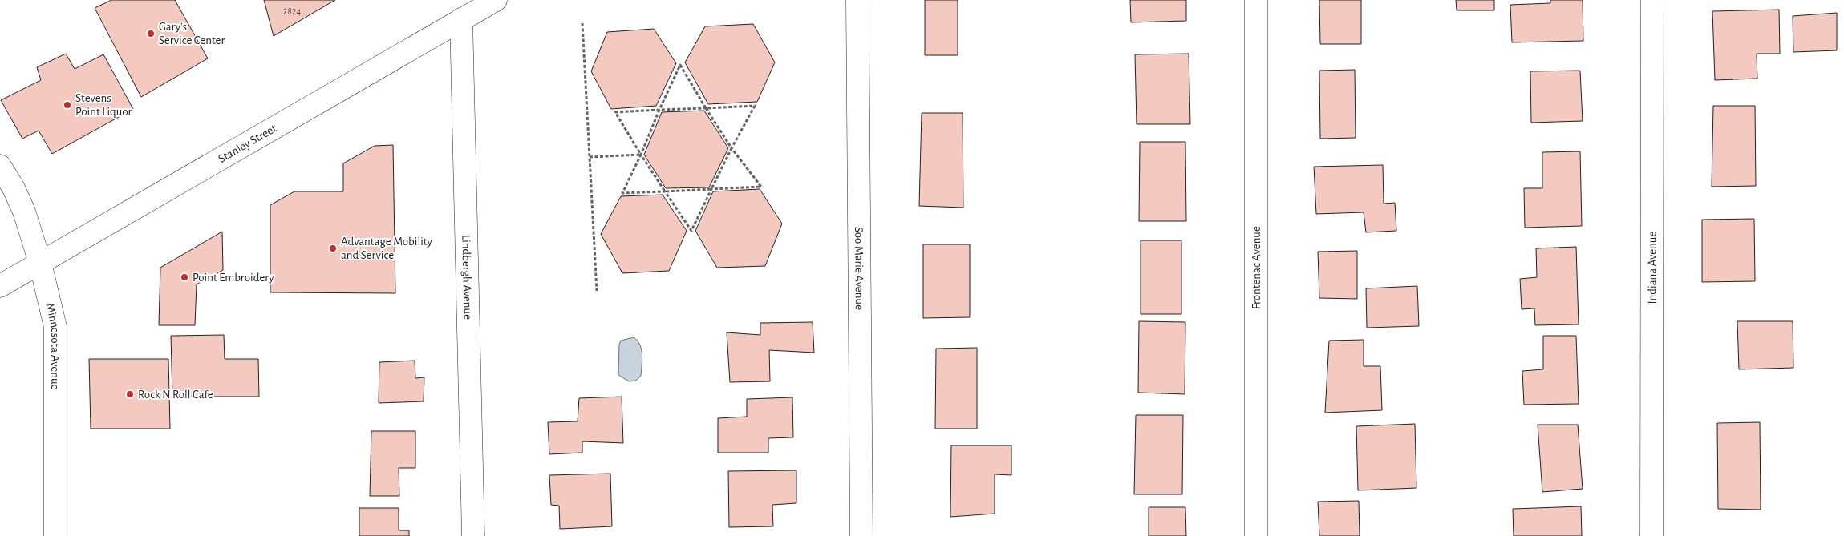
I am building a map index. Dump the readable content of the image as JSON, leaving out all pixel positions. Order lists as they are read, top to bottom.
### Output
{
  "streets": {
    "street": [
      "Stanley Street",
      "Soo Marie Avenue",
      "Frontenac Avenue",
      "Indiana Avenue",
      "Lindbergh Avenue",
      "Minnesota Avenue"
    ]
  },
  "crossings": [
    ["Stanley Street", "Lindbergh Avenue"],
    ["Stanley Street", "Minnesota Avenue"]
  ],
  "places": [
    "Gary's Service Center",
    "Stevens Point Liquor",
    "Advantage Mobility and Service",
    "Point Embroidery",
    "Rock N Roll Cafe"
  ],
  "house_numbers": ["2824"]
}
